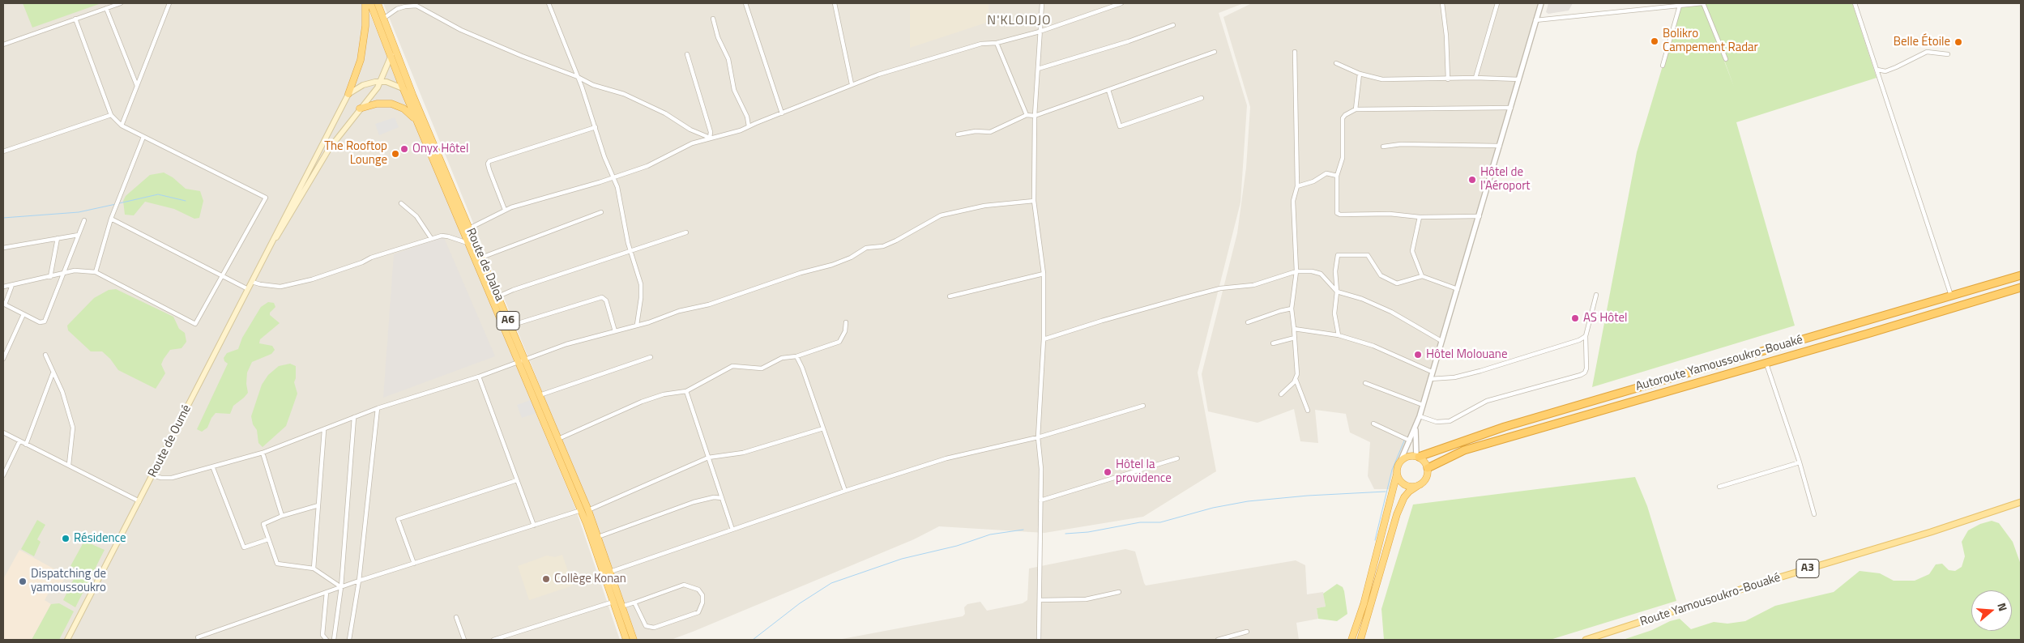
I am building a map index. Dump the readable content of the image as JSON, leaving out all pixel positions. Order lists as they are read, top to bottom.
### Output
{
  "streets": {
    "highway": ["Route de Daloa", "A6", "Autoroute Yamoussoukro-Bouaké"],
    "main road": ["Route de Oumé", "A3", "Route Yamousoukro-Bouaké"]
  },
  "districts": ["N'KLOIDJO"],
  "places": [
    "Bolikro Campement Radar",
    "Belle Étoile",
    "Onyx Hôtel",
    "The Rooftop Lounge",
    "Hôtel de l'Aéroport",
    "AS Hôtel",
    "Hôtel Molouane",
    "Hôtel la providence",
    "Résidence",
    "Collège Konan",
    "Dispatching de yamoussoukro"
  ],
  "north": "right"
}
